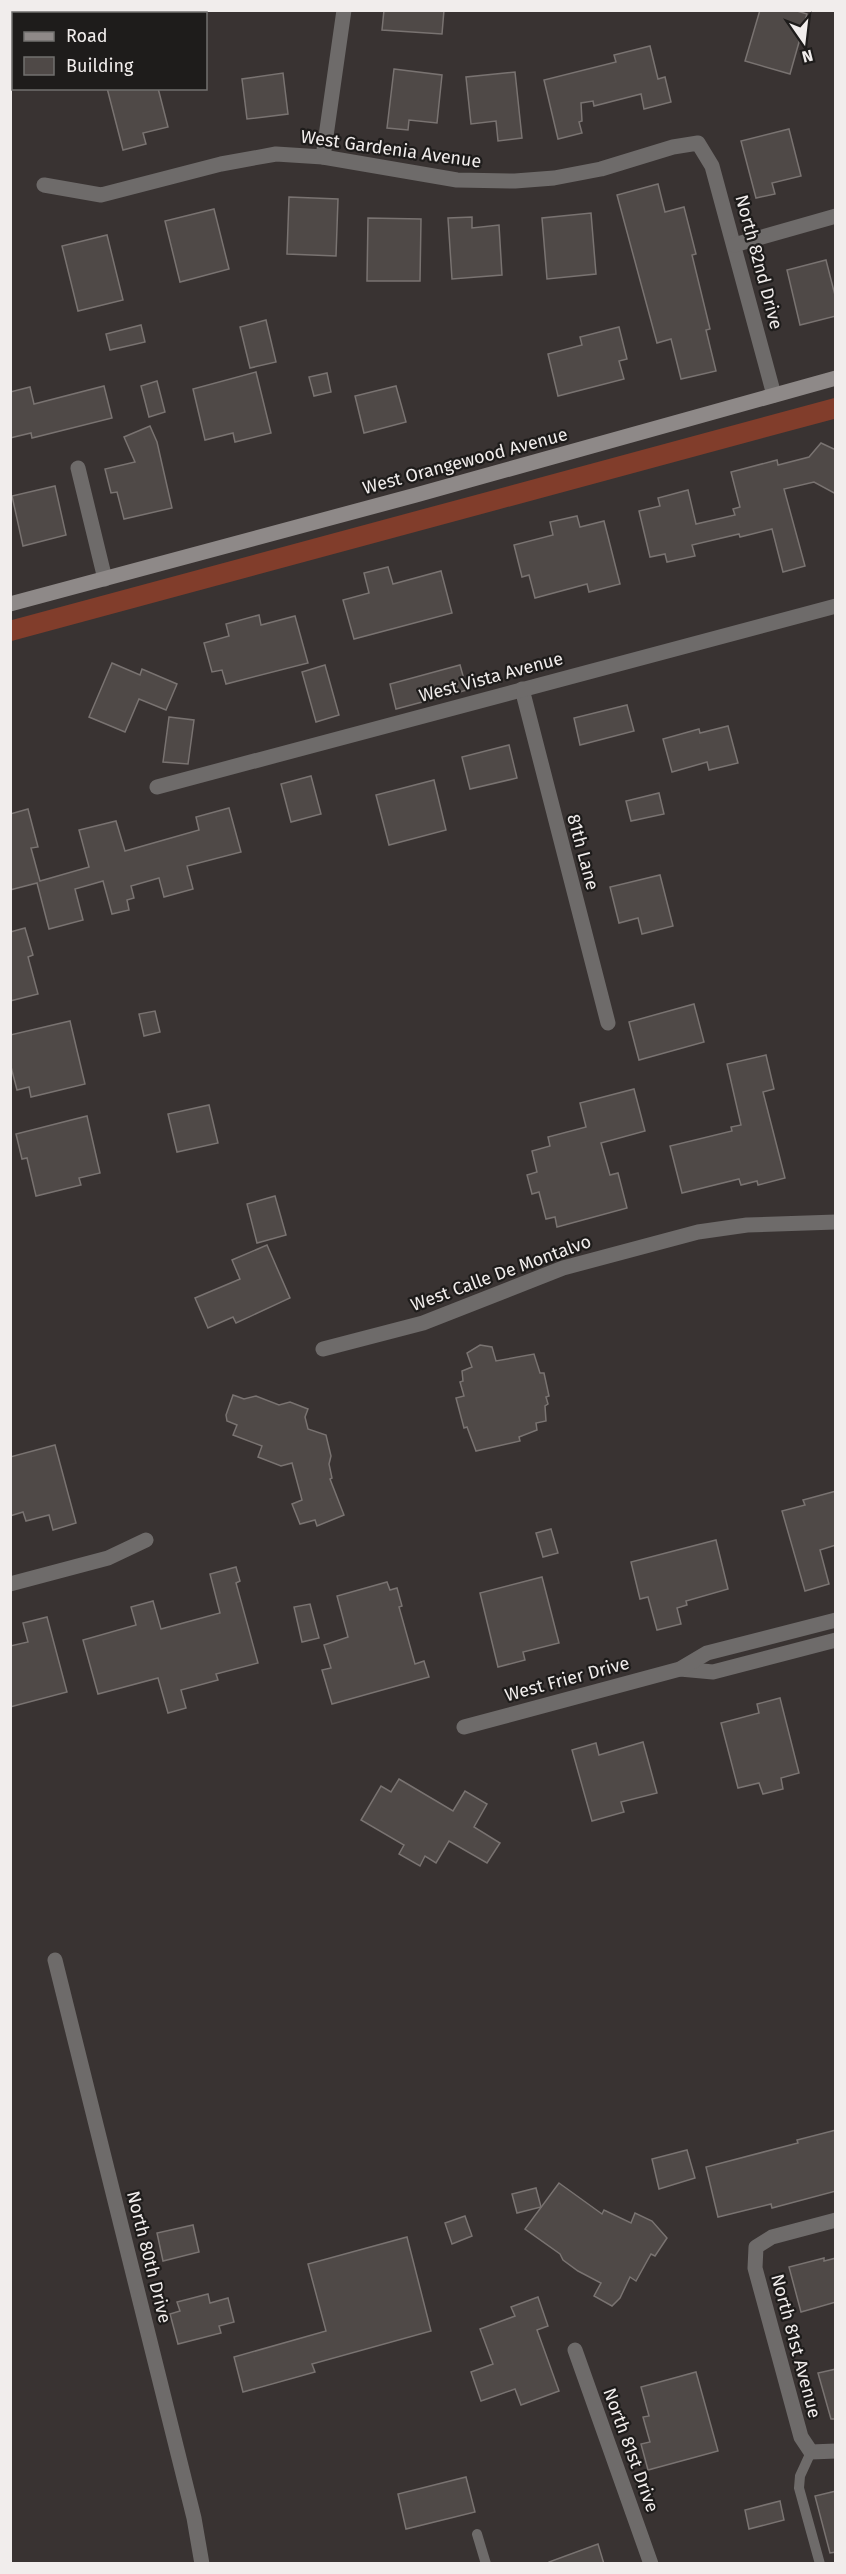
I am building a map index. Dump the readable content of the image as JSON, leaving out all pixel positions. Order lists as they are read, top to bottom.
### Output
{
  "streets": {
    "street": [
      "West Gardenia Avenue",
      "North 82nd Drive",
      "West Orangewood Avenue",
      "West Vista Avenue",
      "81th Lane",
      "West Calle De Montalvo",
      "West Frier Drive",
      "North 80th Drive",
      "North 81st Avenue",
      "North 81st Drive"
    ]
  },
  "crossings": [
    ["West Gardenia Avenue", "North 82nd Drive"],
    ["North 82nd Drive", "West Orangewood Avenue"],
    ["West Vista Avenue", "81th Lane"]
  ],
  "legend": ["Road", "Building"],
  "north": "bottom"
}
